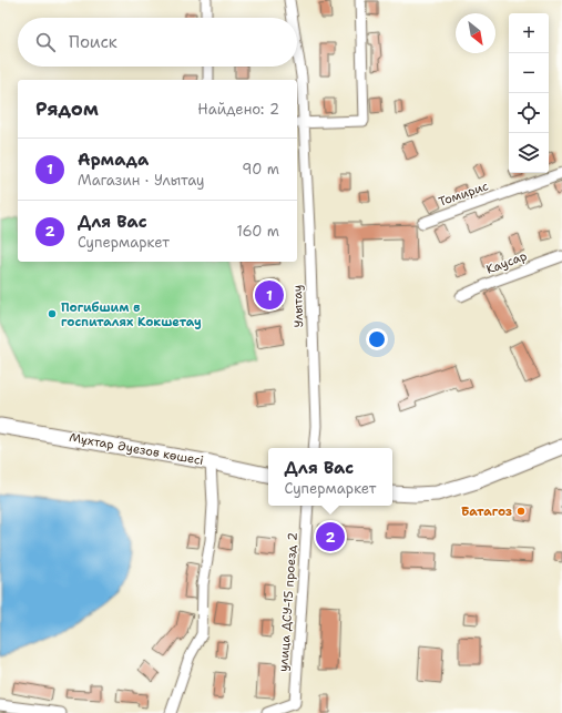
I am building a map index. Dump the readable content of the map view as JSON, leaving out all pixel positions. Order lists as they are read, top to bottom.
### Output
{
  "streets": {
    "main road": ["Мұхтар Әуезов көшесі"],
    "street": [
      "Томирис",
      "Каусар",
      "Улытау",
      "улица ДСУ-15 проезд 2"
    ]
  },
  "places": ["Погибшим в госпиталях Кокшетау", "Батагоз"],
  "north": "bottom right",
  "page": {
    "map_buttons": ["+", "−"],
    "search": "Поиск",
    "heading": ["Рядом", "Найдено: 2"],
    "list": [
      {
        "mark": "1",
        "name": "Армада",
        "note": "Магазин · Улытау",
        "value": "90 m"
      },
      {
        "mark": "2",
        "name": "Для Вас",
        "note": "Супермаркет",
        "value": "160 m"
      }
    ],
    "pins": ["1", "2"],
    "popup": ["Для Вас", "Супермаркет"]
  }
}
